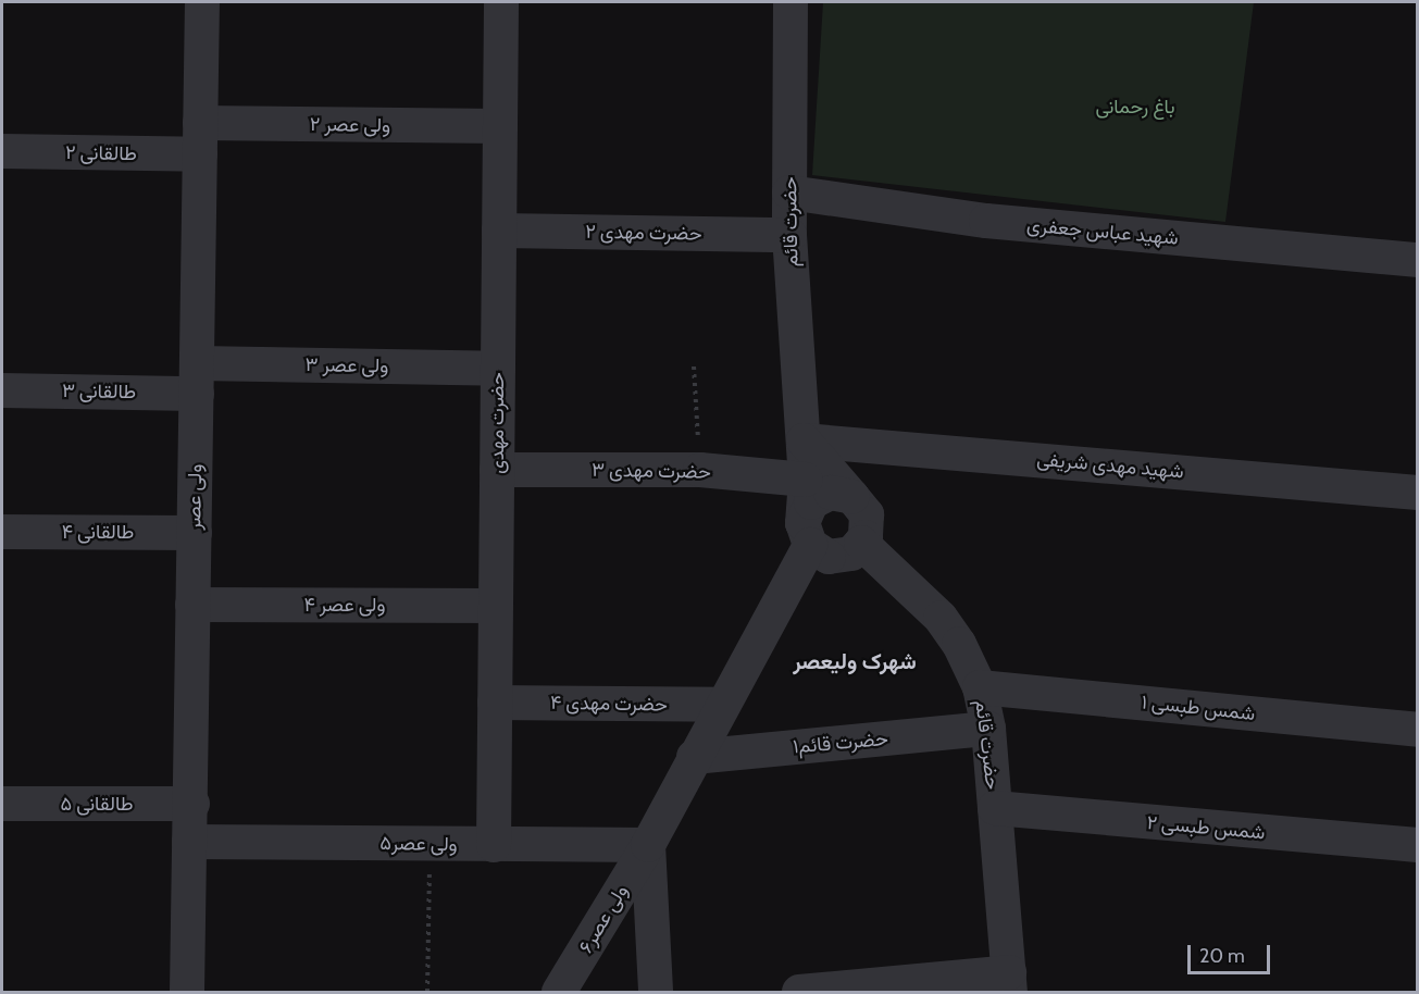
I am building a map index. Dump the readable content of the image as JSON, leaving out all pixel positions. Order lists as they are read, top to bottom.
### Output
{
  "streets": {
    "street": [
      "ولی عصر ۲",
      "طالقانی ۲",
      "حضرت قائم",
      "شهید عباس جعفری",
      "حضرت مهدی ۲",
      "ولی عصر ۳",
      "طالقانی ۳",
      "حضرت مهدی",
      "شهید مهدی شریفی",
      "حضرت مهدی ۳",
      "ولی عصر",
      "طالقانی ۴",
      "ولی عصر ۴",
      "حضرت مهدی ۴",
      "شمس طبسی ۱",
      "حضرت قائم۱",
      "طالقانی ۵",
      "شمس طبسی ۲",
      "ولی عصر۵",
      "ولی عصر۶"
    ]
  },
  "crossings": [
    ["ولی عصر ۲", "طالقانی ۲"],
    ["ولی عصر ۲", "حضرت مهدی"],
    ["ولی عصر ۲", "ولی عصر"],
    ["طالقانی ۲", "ولی عصر"],
    ["حضرت قائم", "شهید عباس جعفری"],
    ["حضرت قائم", "حضرت مهدی ۲"],
    ["حضرت قائم", "شهید مهدی شریفی"],
    ["حضرت قائم", "حضرت مهدی ۳"],
    ["حضرت قائم", "شمس طبسی ۱"],
    ["حضرت قائم", "حضرت قائم۱"],
    ["حضرت قائم", "شمس طبسی ۲"],
    ["حضرت مهدی ۲", "حضرت مهدی"],
    ["ولی عصر ۳", "طالقانی ۳"],
    ["ولی عصر ۳", "حضرت مهدی"],
    ["ولی عصر ۳", "ولی عصر"],
    ["طالقانی ۳", "ولی عصر"],
    ["حضرت مهدی", "حضرت مهدی ۳"],
    ["حضرت مهدی", "ولی عصر ۴"],
    ["حضرت مهدی", "حضرت مهدی ۴"],
    ["حضرت مهدی", "ولی عصر۵"],
    ["ولی عصر", "طالقانی ۴"],
    ["ولی عصر", "ولی عصر ۴"],
    ["ولی عصر", "طالقانی ۵"],
    ["ولی عصر", "ولی عصر۵"],
    ["ولی عصر۵", "ولی عصر۶"]
  ],
  "districts": ["شهرک ولیعصر"],
  "parks": ["باغ رحمانی"],
  "scale_bar": "20 m"
}
